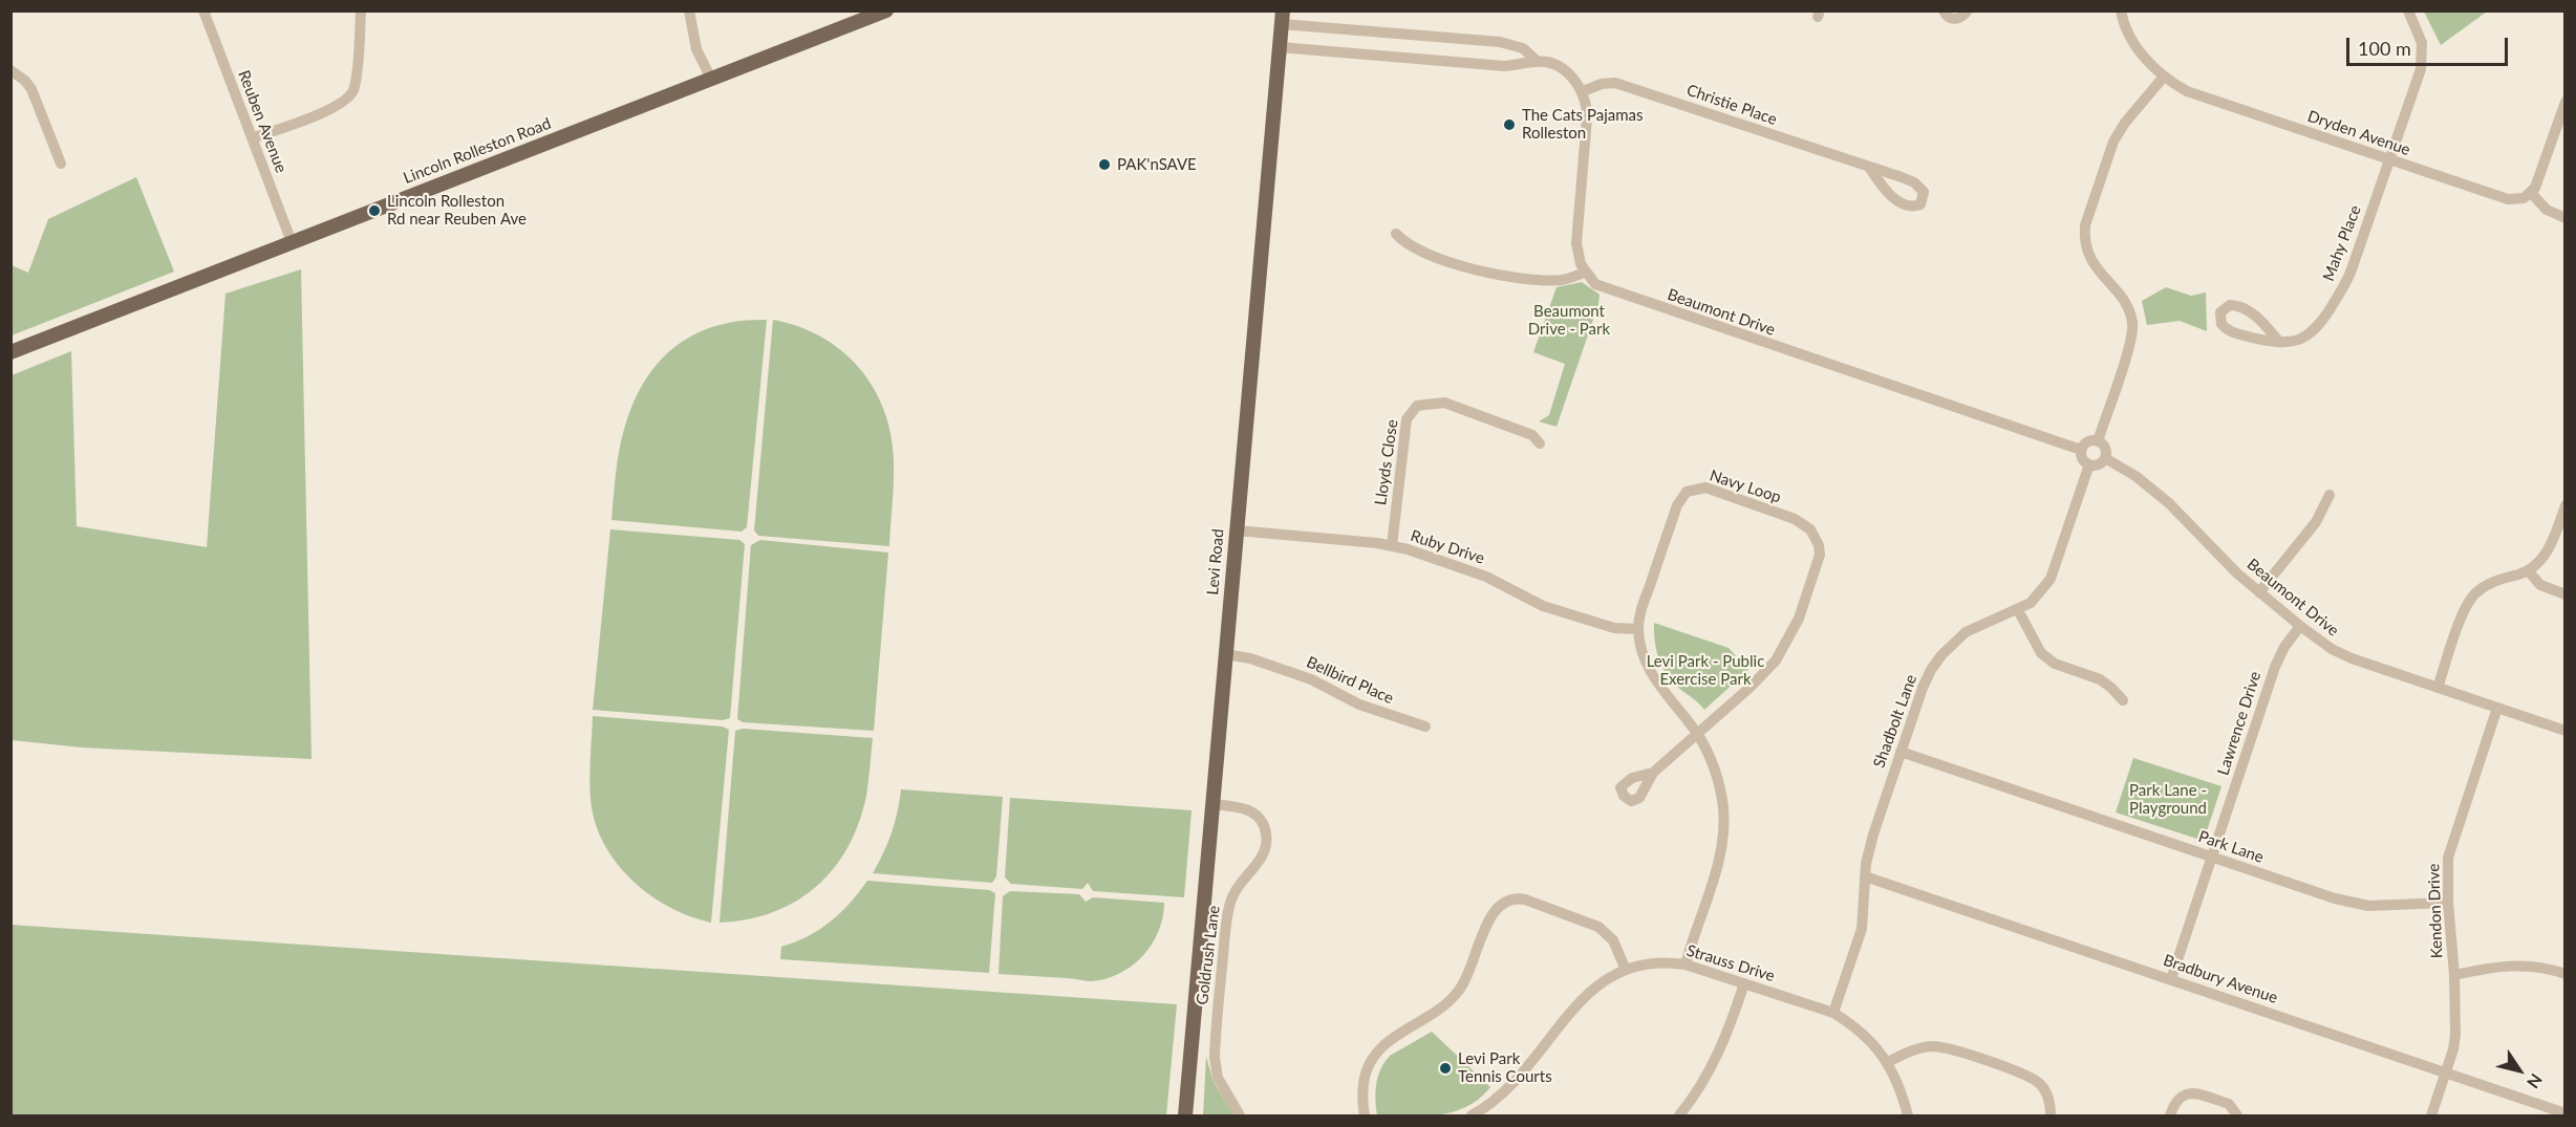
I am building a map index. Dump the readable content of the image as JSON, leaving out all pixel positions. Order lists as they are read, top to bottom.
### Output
{
  "streets": {
    "main road": ["Lincoln Rolleston Road", "Levi Road"],
    "street": [
      "Christie Place",
      "Reuben Avenue",
      "Dryden Avenue",
      "Mahy Place",
      "Beaumont Drive",
      "Lloyds Close",
      "Navy Loop",
      "Ruby Drive",
      "Bellbird Place",
      "Shadbolt Lane",
      "Lawrence Drive",
      "Park Lane",
      "Kendon Drive",
      "Goldrush Lane",
      "Strauss Drive",
      "Bradbury Avenue"
    ]
  },
  "crossings": [
    ["Reuben Avenue", "Lincoln Rolleston Road"],
    ["Dryden Avenue", "Mahy Place"],
    ["Beaumont Drive", "Shadbolt Lane"],
    ["Beaumont Drive", "Lawrence Drive"],
    ["Beaumont Drive", "Kendon Drive"],
    ["Lloyds Close", "Ruby Drive"],
    ["Navy Loop", "Ruby Drive"],
    ["Navy Loop", "Strauss Drive"],
    ["Ruby Drive", "Levi Road"],
    ["Levi Road", "Bellbird Place"],
    ["Levi Road", "Goldrush Lane"],
    ["Shadbolt Lane", "Park Lane"],
    ["Shadbolt Lane", "Strauss Drive"],
    ["Shadbolt Lane", "Bradbury Avenue"],
    ["Lawrence Drive", "Park Lane"],
    ["Lawrence Drive", "Bradbury Avenue"],
    ["Park Lane", "Kendon Drive"],
    ["Kendon Drive", "Bradbury Avenue"]
  ],
  "parks": ["Beaumont Drive - Park", "Levi Park - Public Exercise Park", "Park Lane - Playground"],
  "places": [
    "The Cats Pajamas Rolleston",
    "PAK'nSAVE",
    "Lincoln Rolleston Rd near Reuben Ave",
    "Levi Park Tennis Courts"
  ],
  "scale_bar": "100 m",
  "north": "bottom right"
}
